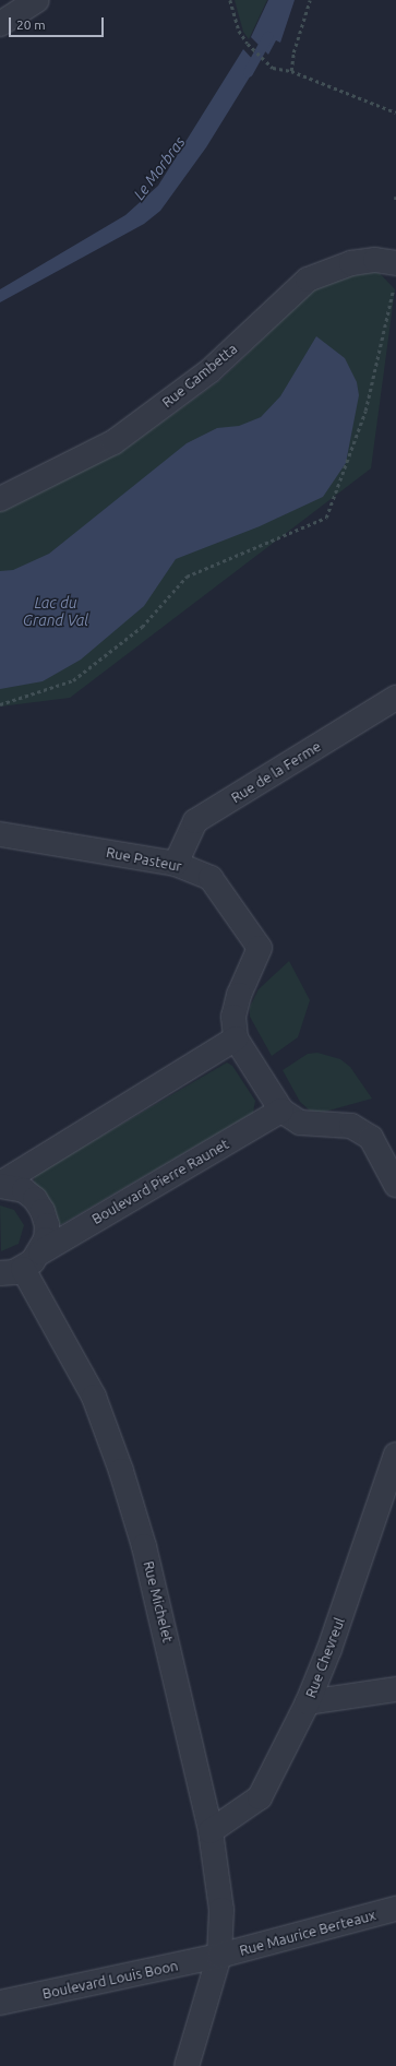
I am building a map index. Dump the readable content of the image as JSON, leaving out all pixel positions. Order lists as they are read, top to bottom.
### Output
{
  "streets": {
    "street": [
      "Rue Gambetta",
      "Rue de la Ferme",
      "Rue Pasteur",
      "Boulevard Pierre Raunet",
      "Rue Michelet",
      "Rue Chevreul",
      "Rue Maurice Berteaux",
      "Boulevard Louis Boon"
    ]
  },
  "crossings": [
    ["Rue de la Ferme", "Rue Pasteur"],
    ["Boulevard Pierre Raunet", "Rue Michelet"],
    ["Rue Michelet", "Rue Chevreul"],
    ["Rue Michelet", "Rue Maurice Berteaux"],
    ["Rue Michelet", "Boulevard Louis Boon"],
    ["Rue Maurice Berteaux", "Boulevard Louis Boon"]
  ],
  "water": ["Le Morbras", "Lac du Grand Val"],
  "scale_bar": "20 m"
}
